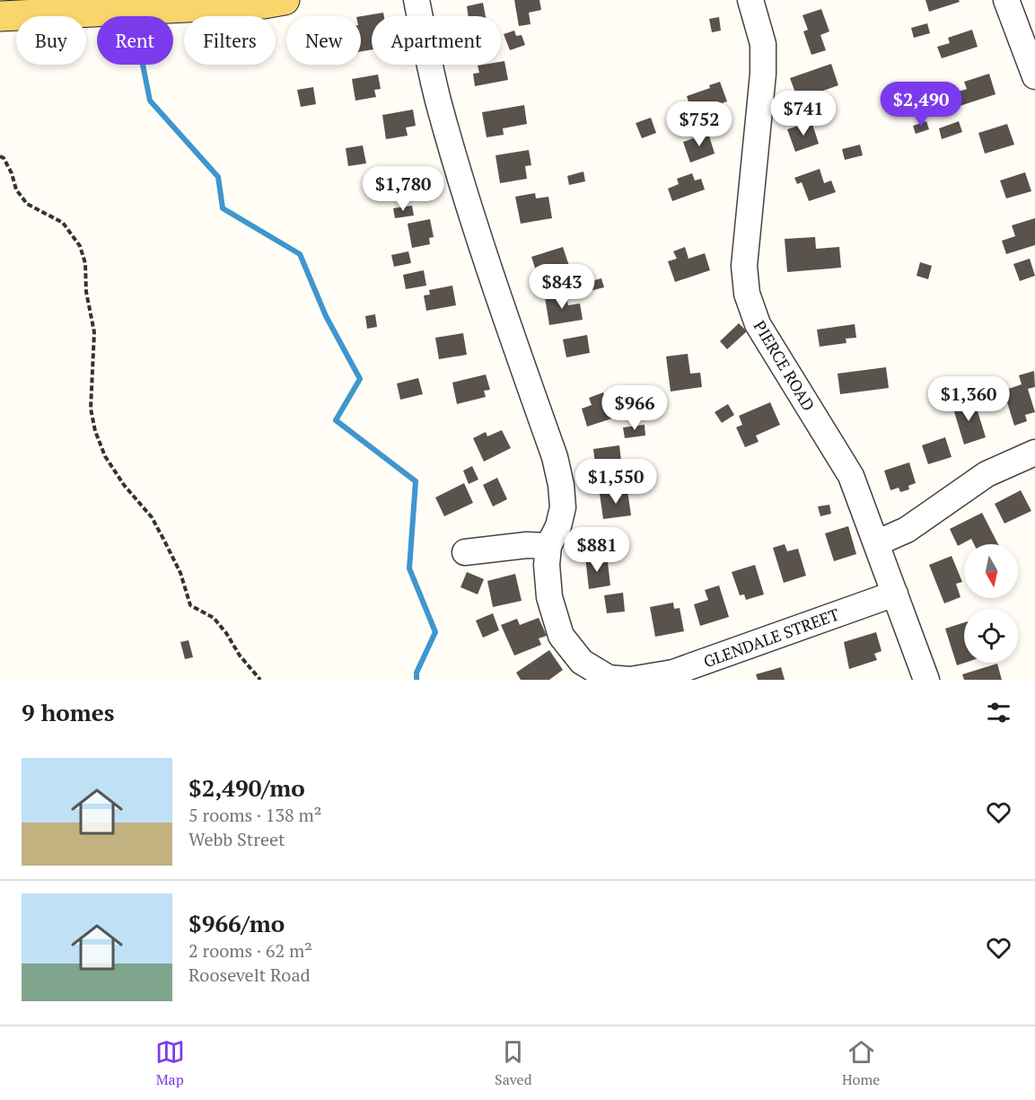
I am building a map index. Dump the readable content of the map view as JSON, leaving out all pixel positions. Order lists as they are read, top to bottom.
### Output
{
  "streets": {
    "street": ["PIERCE ROAD", "GLENDALE STREET"]
  },
  "crossings": [
    ["PIERCE ROAD", "GLENDALE STREET"]
  ],
  "north": "bottom",
  "page": {
    "chip": [
      "Buy",
      "Rent",
      "Filters",
      "New",
      "Apartment"
    ],
    "price": [
      "$2,490",
      "$741",
      "$752",
      "$1,780",
      "$843",
      "$1,360",
      "$966",
      "$1,550",
      "$881"
    ],
    "heading": "9 homes",
    "list": [
      {
        "name": "$2,490/mo",
        "note": "5 rooms · 138 m² · Webb Street"
      },
      {
        "name": "$966/mo",
        "note": "2 rooms · 62 m² · Roosevelt Road"
      }
    ],
    "tabs": ["Map", "Saved", "Home"]
  }
}
